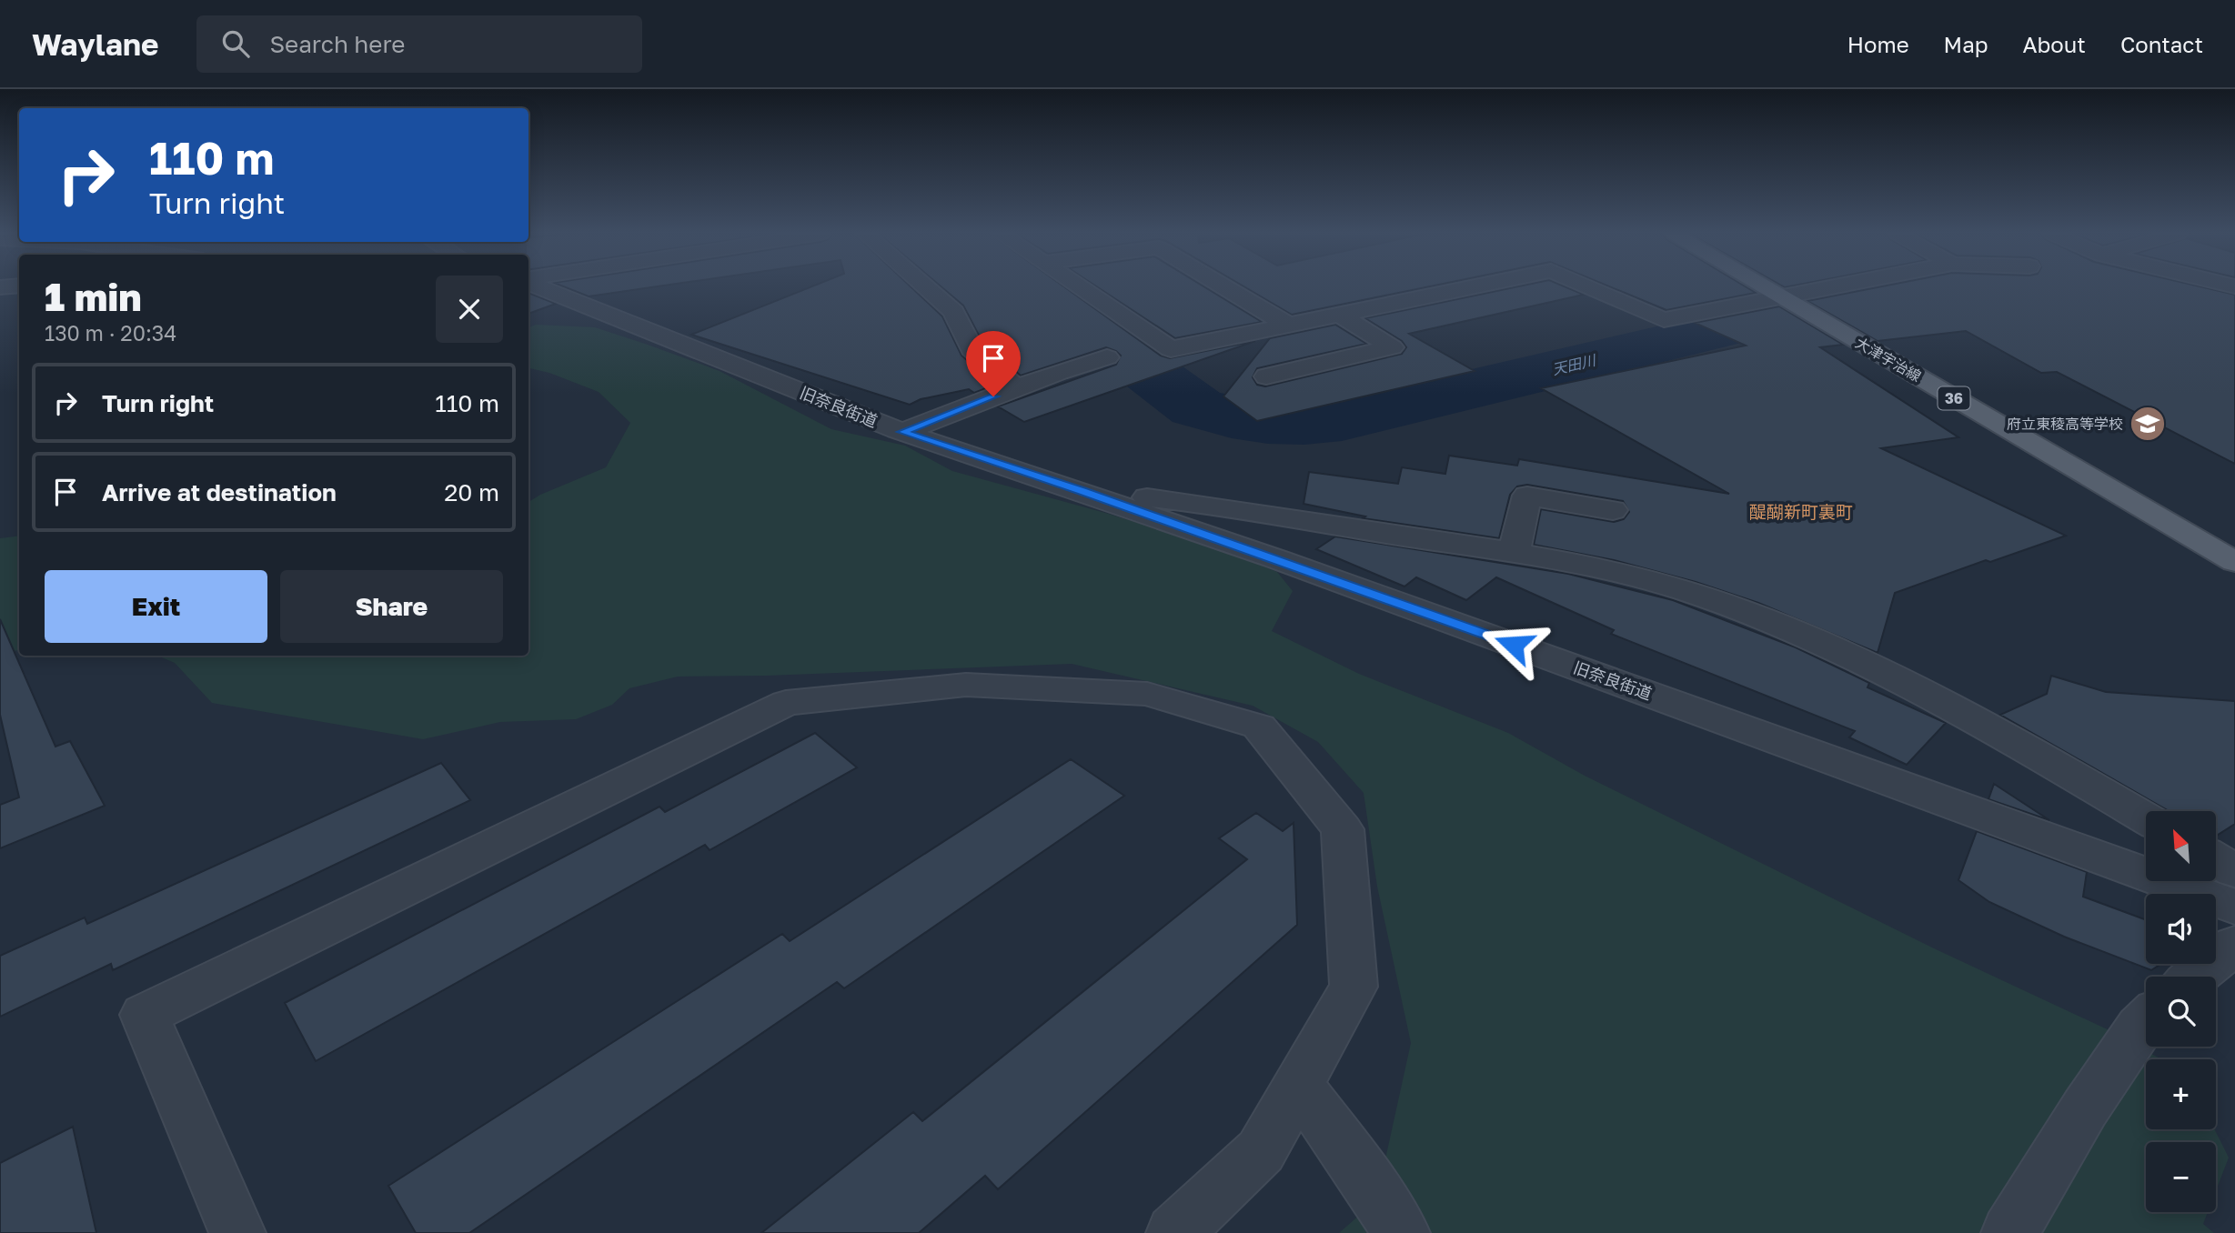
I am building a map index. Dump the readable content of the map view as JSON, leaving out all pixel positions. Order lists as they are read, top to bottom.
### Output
{
  "streets": {
    "main road": ["大津宇治線", "36"],
    "street": ["旧奈良街道"]
  },
  "districts": ["醍醐新町裏町"],
  "water": ["天田川"],
  "places": {
    "school or university": ["府立東稜高等学校"]
  },
  "north": "top left",
  "page": {
    "header": "Waylane",
    "search": "Search here",
    "nav": [
      "Home",
      "Map",
      "About",
      "Contact"
    ],
    "turn": ["110 m", "Turn right"],
    "heading": ["1 min", "130 m · 20:34"],
    "list": [
      {
        "name": "Turn right",
        "value": "110 m"
      },
      {
        "name": "Arrive at destination",
        "value": "20 m"
      }
    ],
    "buttons": ["Exit", "Share"],
    "map_buttons": ["+", "−"]
  }
}
